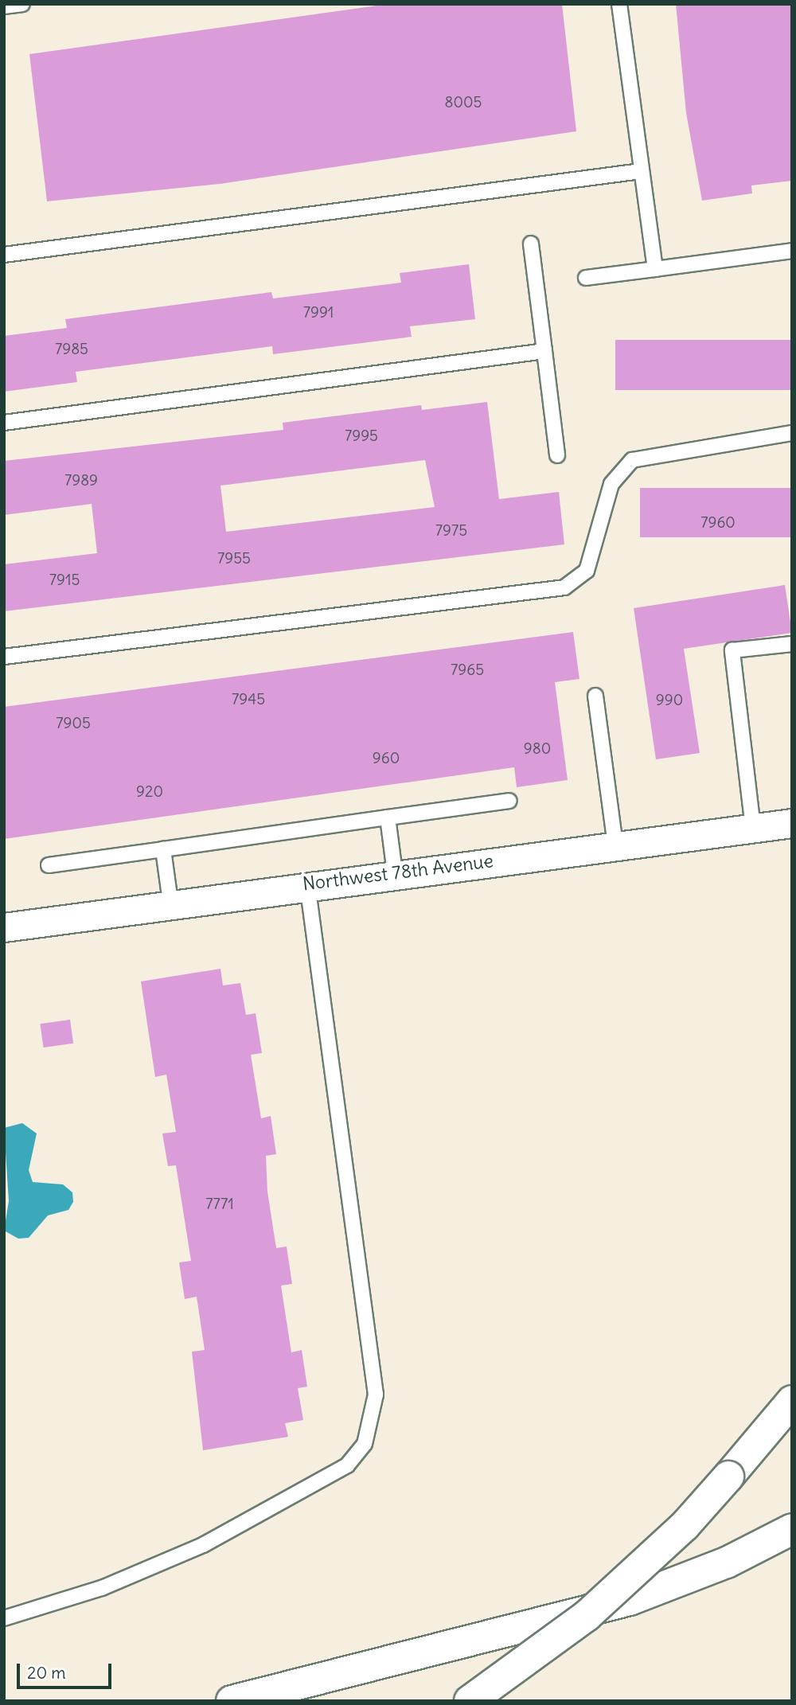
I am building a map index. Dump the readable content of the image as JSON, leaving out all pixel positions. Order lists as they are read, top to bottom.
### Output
{
  "streets": {
    "street": ["Northwest 78th Avenue"]
  },
  "house_numbers": [
    "8005",
    "7991",
    "7985",
    "7995",
    "7989",
    "7960",
    "7975",
    "7955",
    "7915",
    "7965",
    "7945",
    "990",
    "7905",
    "980",
    "960",
    "920",
    "7771"
  ],
  "scale_bar": "20 m"
}
